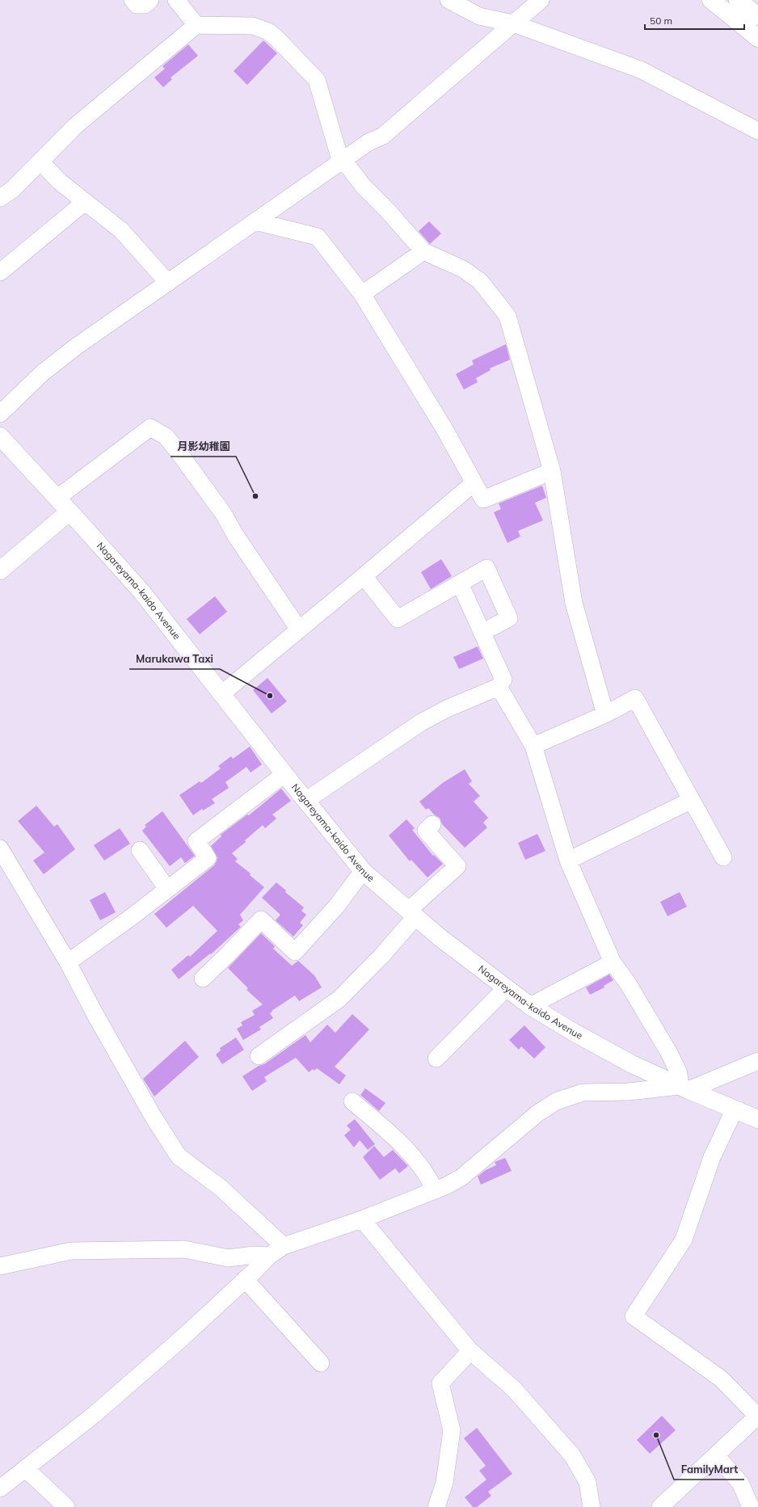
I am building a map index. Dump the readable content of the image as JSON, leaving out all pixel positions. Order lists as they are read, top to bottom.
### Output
{
  "streets": {
    "main road": ["Nagareyama-kaido Avenue"]
  },
  "places": ["月影幼稚園", "Marukawa Taxi", "FamilyMart"],
  "scale_bar": "50 m"
}
